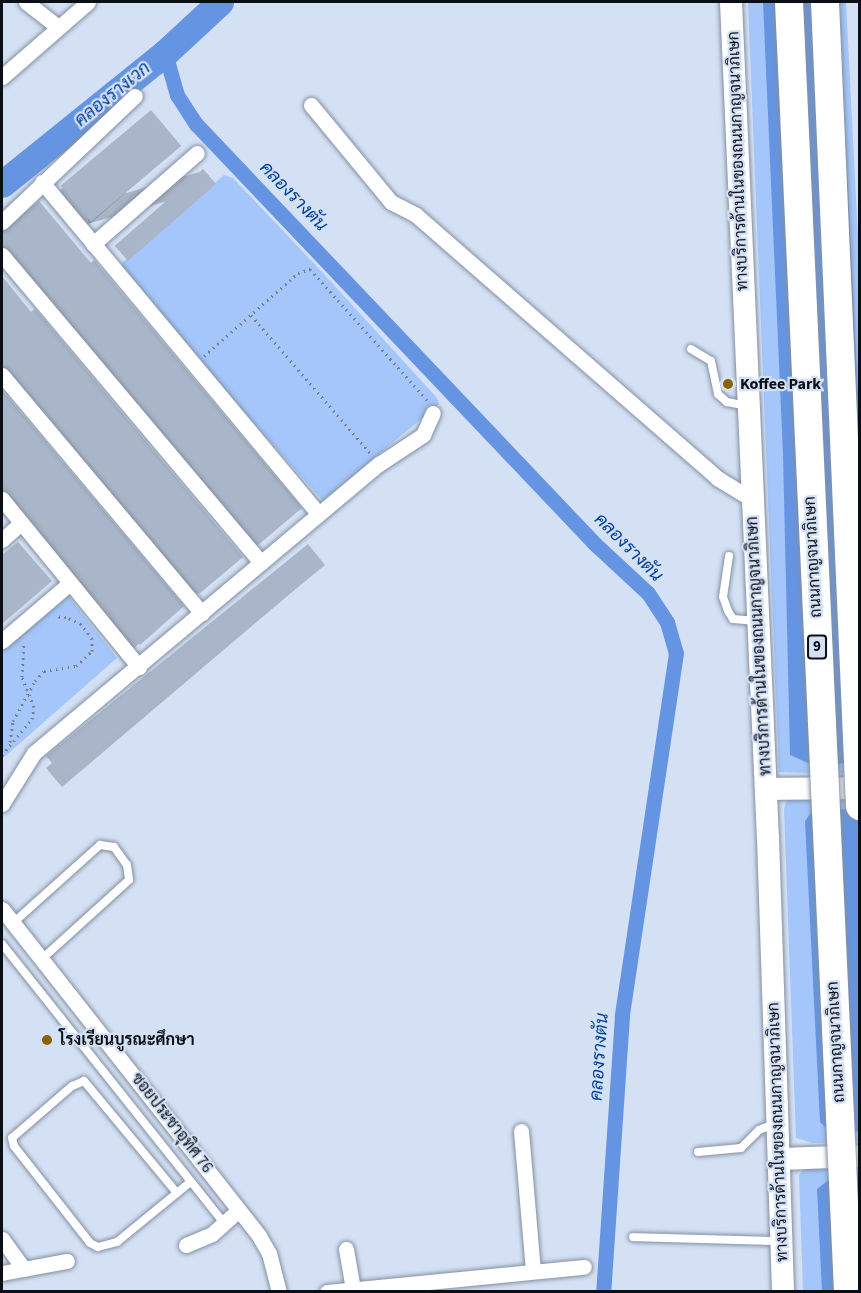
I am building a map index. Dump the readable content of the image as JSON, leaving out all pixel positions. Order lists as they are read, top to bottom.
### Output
{
  "streets": {
    "highway": ["ถนนกาญจนาภิเษก", "9"],
    "main road": ["ทางบริการด้านในของถนนกาญจนาภิเษก"],
    "street": ["ซอยประชาอุทิศ 76"]
  },
  "water": ["คลองรางเวก", "คลองรางตัน"],
  "places": ["Koffee Park", "โรงเรียนบูรณะศึกษา"]
}
